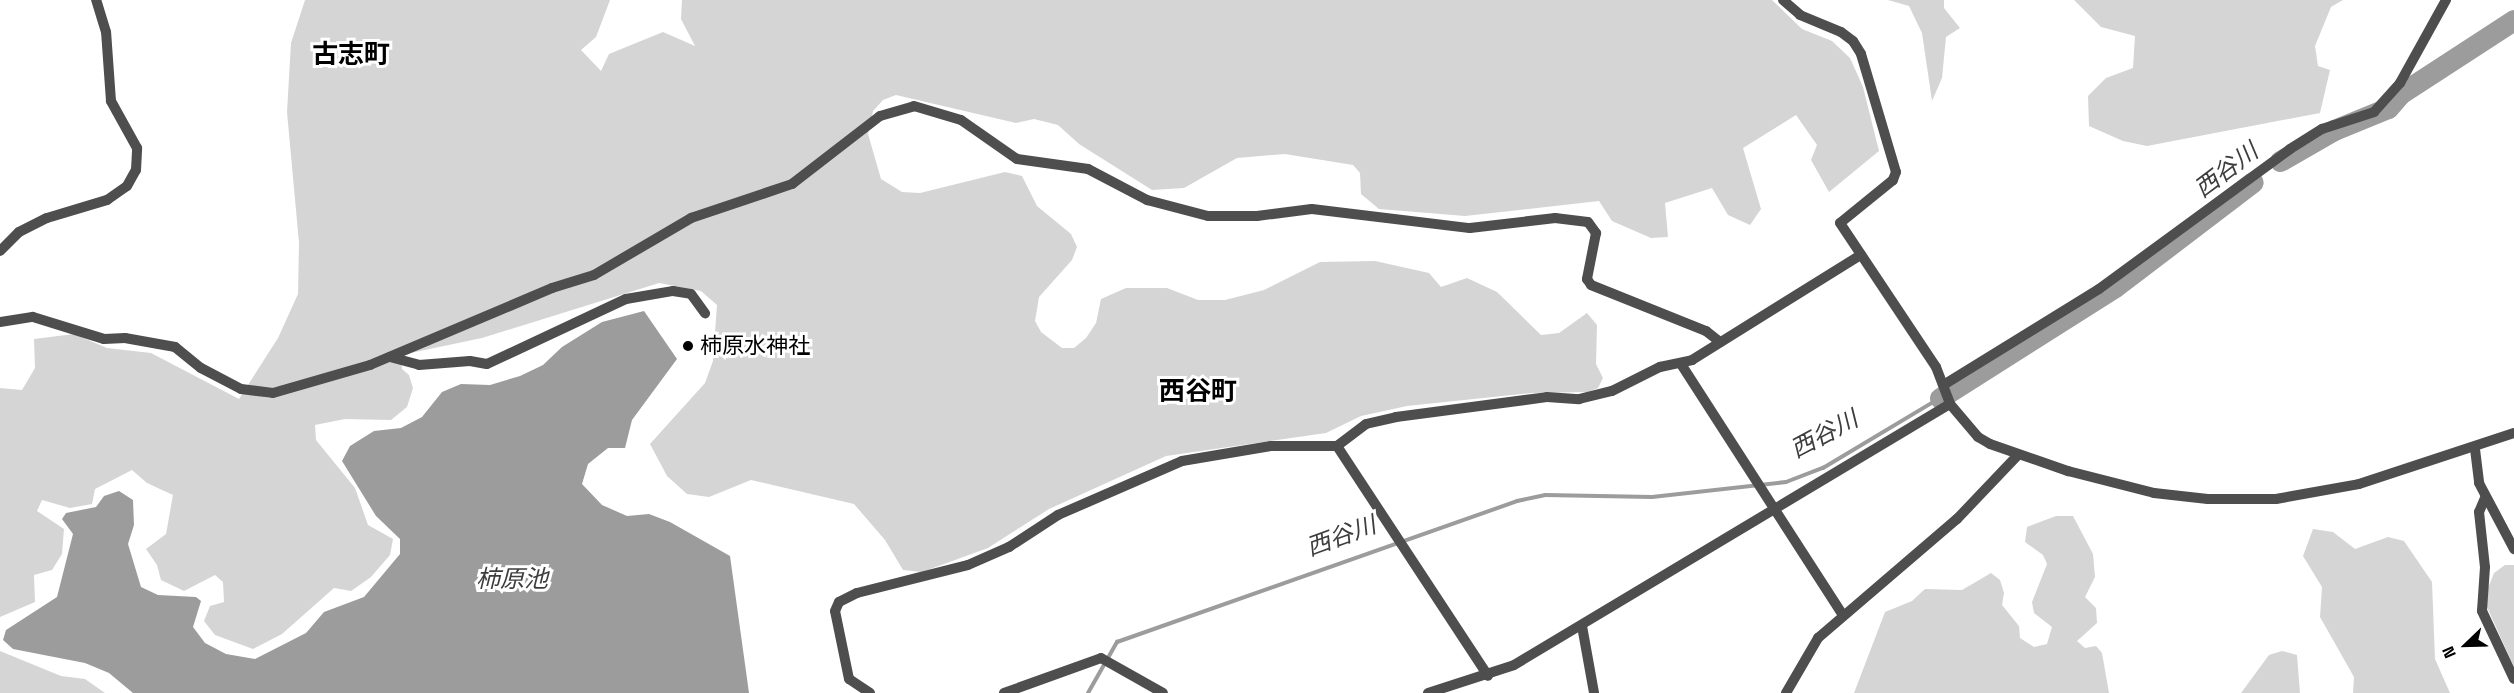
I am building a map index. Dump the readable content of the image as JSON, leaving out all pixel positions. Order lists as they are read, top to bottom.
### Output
{
  "districts": ["古志町", "西谷町"],
  "water": ["西谷川", "柿原池"],
  "places": ["柿原水神社"],
  "north": "bottom left"
}
